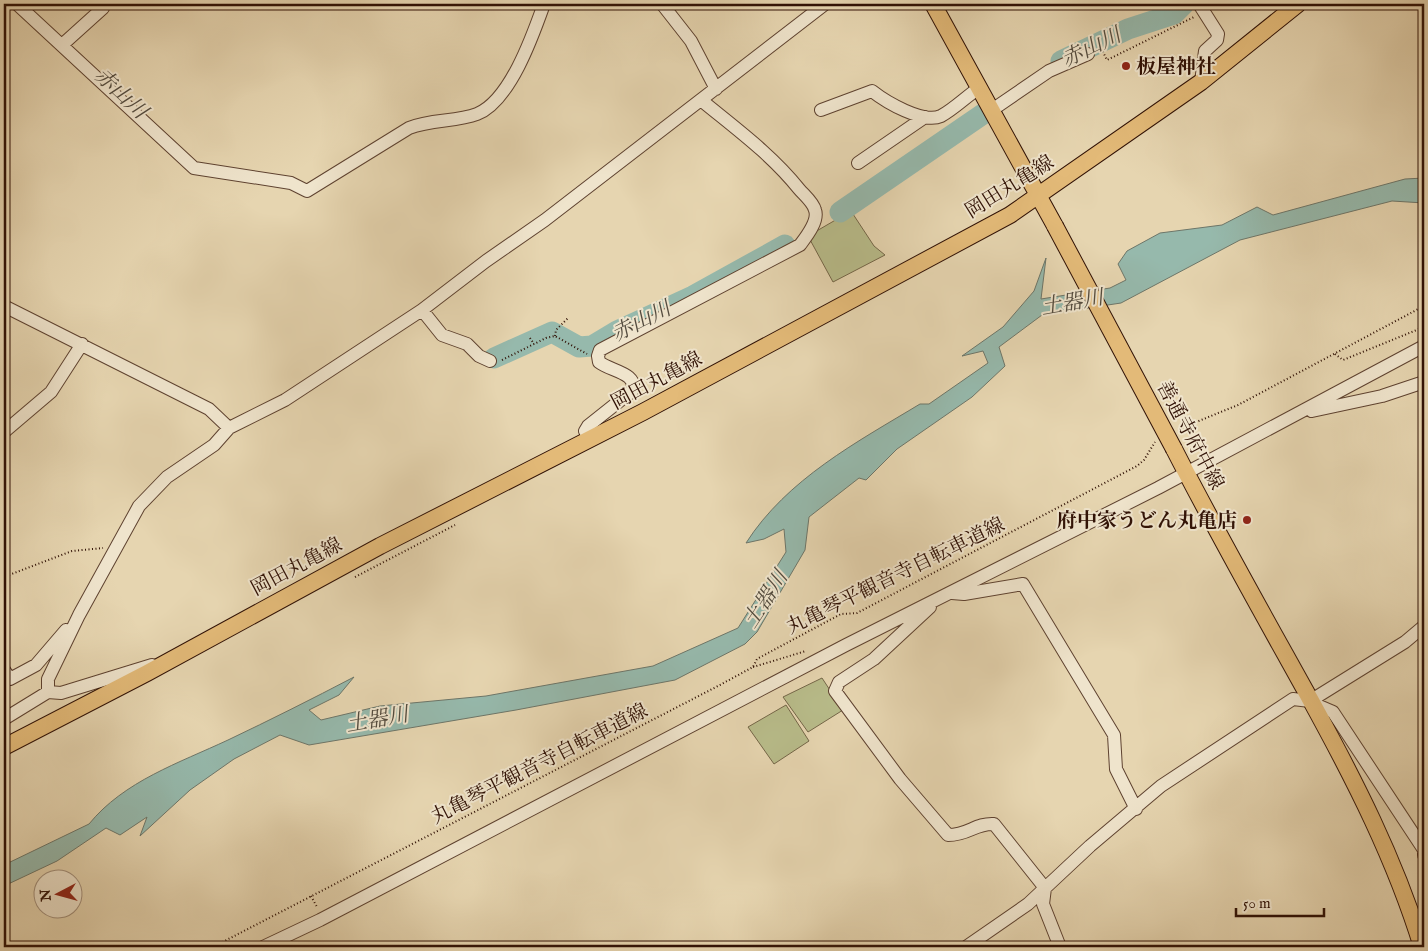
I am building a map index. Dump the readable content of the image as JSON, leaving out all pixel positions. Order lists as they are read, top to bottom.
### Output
{
  "streets": {
    "main road": ["岡田丸亀線", "善通寺府中線"],
    "path": ["丸亀琴平観音寺自転車道線"]
  },
  "crossings": [
    ["岡田丸亀線", "善通寺府中線"],
    ["善通寺府中線", "丸亀琴平観音寺自転車道線"]
  ],
  "water": ["赤山川", "土器川"],
  "places": ["板屋神社", "府中家うどん丸亀店"],
  "scale_bar": "50 m",
  "north": "left"
}
